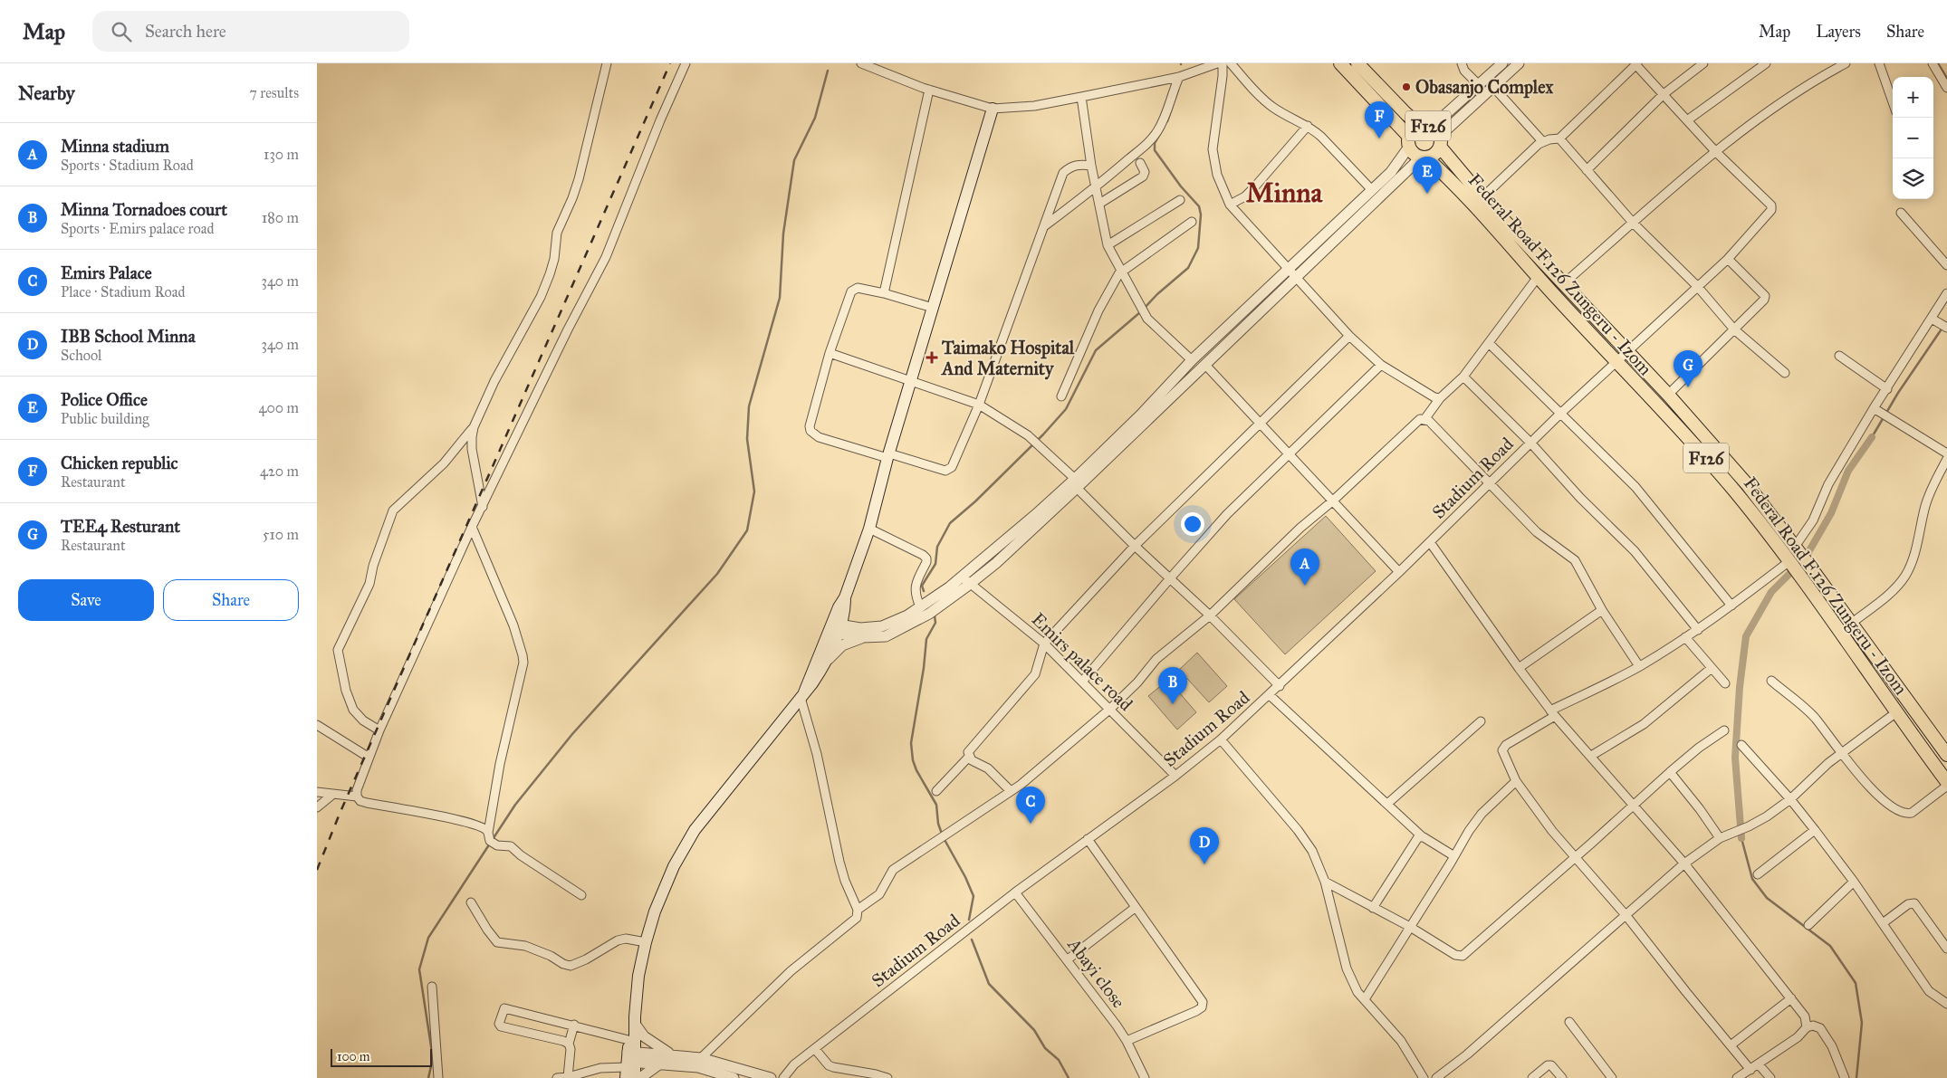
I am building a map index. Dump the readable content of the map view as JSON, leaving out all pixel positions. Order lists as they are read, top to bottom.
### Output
{
  "streets": {
    "main road": ["F126", "Federal Road F.126 Zungeru - Izom"],
    "street": ["Stadium Road", "Emirs palace road", "Abayi close"]
  },
  "crossings": [
    ["F126", "Federal Road F.126 Zungeru - Izom"],
    ["Federal Road F.126 Zungeru - Izom", "Stadium Road"],
    ["Stadium Road", "Emirs palace road"],
    ["Stadium Road", "Abayi close"]
  ],
  "districts": ["Minna"],
  "places": {
    "other": ["Obasanjo Complex"],
    "health": ["Taimako Hospital And Maternity"]
  },
  "scale_bar": "100 m",
  "page": {
    "header": "Map",
    "search": "Search here",
    "nav": ["Map", "Layers", "Share"],
    "heading": ["Nearby", "7 results"],
    "map_buttons": ["+", "−"],
    "pins": [
      "F",
      "E",
      "G",
      "A",
      "B",
      "C",
      "D"
    ],
    "list": [
      {
        "mark": "A",
        "name": "Minna stadium",
        "note": "Sports · Stadium Road",
        "value": "130 m"
      },
      {
        "mark": "B",
        "name": "Minna Tornadoes court",
        "note": "Sports · Emirs palace road",
        "value": "180 m"
      },
      {
        "mark": "C",
        "name": "Emirs Palace",
        "note": "Place · Stadium Road",
        "value": "340 m"
      },
      {
        "mark": "D",
        "name": "IBB School Minna",
        "note": "School",
        "value": "340 m"
      },
      {
        "mark": "E",
        "name": "Police Office",
        "note": "Public building",
        "value": "400 m"
      },
      {
        "mark": "F",
        "name": "Chicken republic",
        "note": "Restaurant",
        "value": "420 m"
      },
      {
        "mark": "G",
        "name": "TEE4 Resturant",
        "note": "Restaurant",
        "value": "510 m"
      }
    ],
    "buttons": ["Save", "Share"],
    "scale": "100 m"
  }
}
